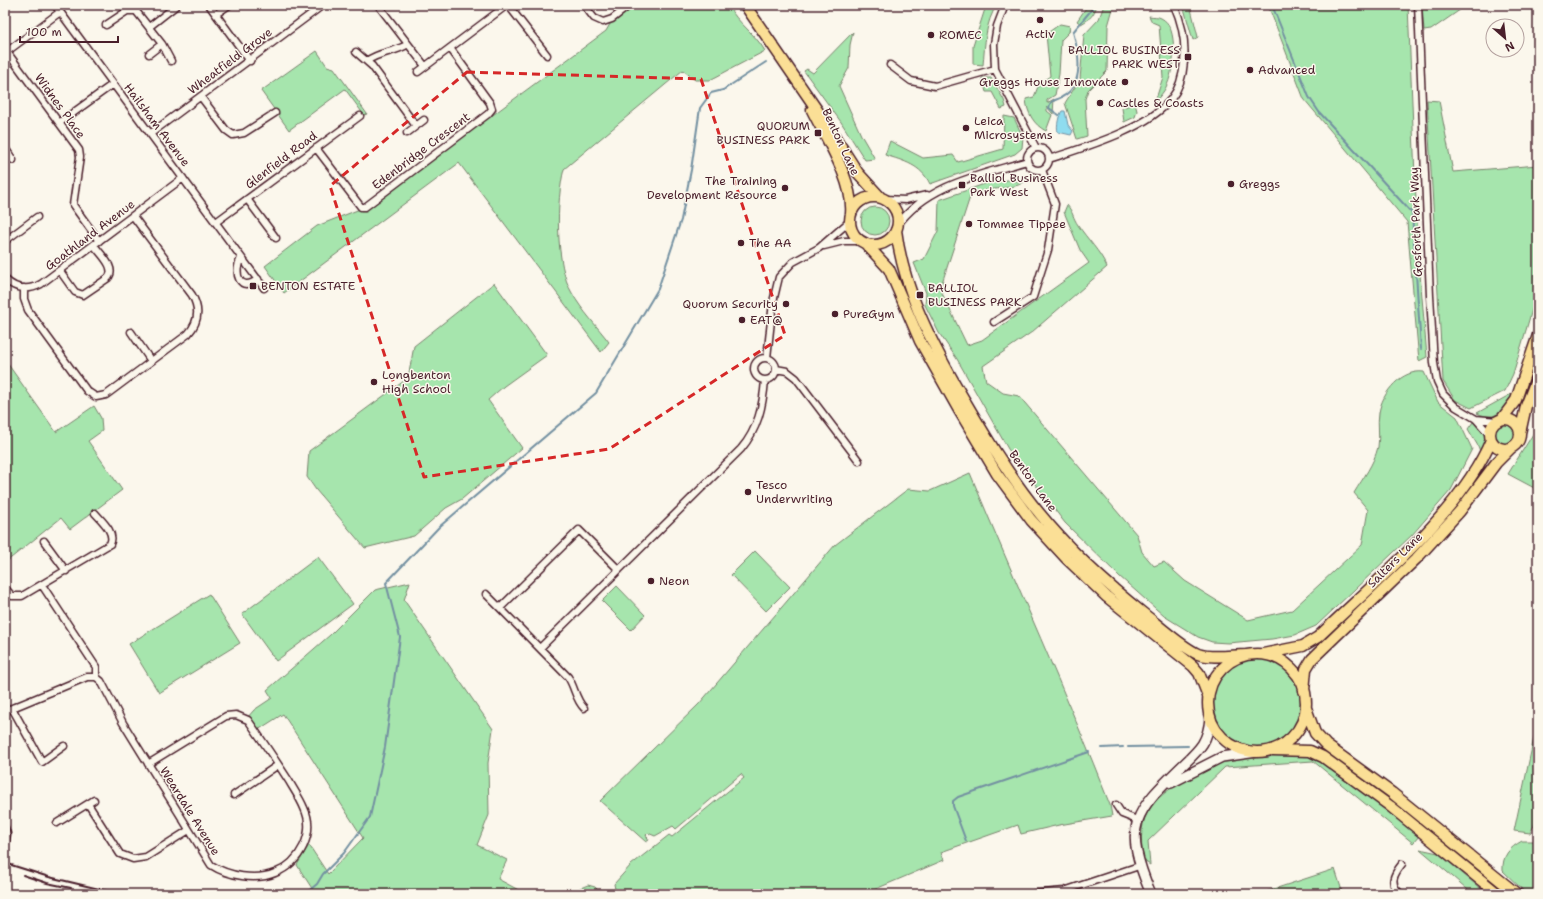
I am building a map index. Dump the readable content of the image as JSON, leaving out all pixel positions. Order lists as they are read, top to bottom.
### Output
{
  "streets": {
    "main road": ["Benton Lane", "Salters Lane"],
    "street": [
      "Wheatfield Grove",
      "Widnes Place",
      "Hailsham Avenue",
      "Edenbridge Crescent",
      "Glenfield Road",
      "Gosforth Park Way",
      "Goathland Avenue",
      "Weardale Avenue"
    ]
  },
  "crossings": [
    ["Wheatfield Grove", "Hailsham Avenue"],
    ["Widnes Place", "Goathland Avenue"],
    ["Hailsham Avenue", "Glenfield Road"],
    ["Hailsham Avenue", "Goathland Avenue"],
    ["Benton Lane", "Salters Lane"],
    ["Edenbridge Crescent", "Glenfield Road"],
    ["Gosforth Park Way", "Salters Lane"]
  ],
  "places": {
    "other": [
      "Activ",
      "ROMEC",
      "Advanced",
      "Greggs House Innovate",
      "Castles & Coasts",
      "Leica Microsystems",
      "Greggs",
      "The Training Development Resource",
      "Tommee Tippee",
      "The AA",
      "Quorum Security",
      "PureGym",
      "EAT@",
      "Longbenton High School",
      "Tesco Underwriting",
      "Neon"
    ],
    "transit": [
      "BALLIOL BUSINESS PARK WEST",
      "QUORUM BUSINESS PARK",
      "Balliol Business Park West",
      "BENTON ESTATE",
      "BALLIOL BUSINESS PARK"
    ]
  },
  "scale_bar": "100 m",
  "north": "bottom right"
}
